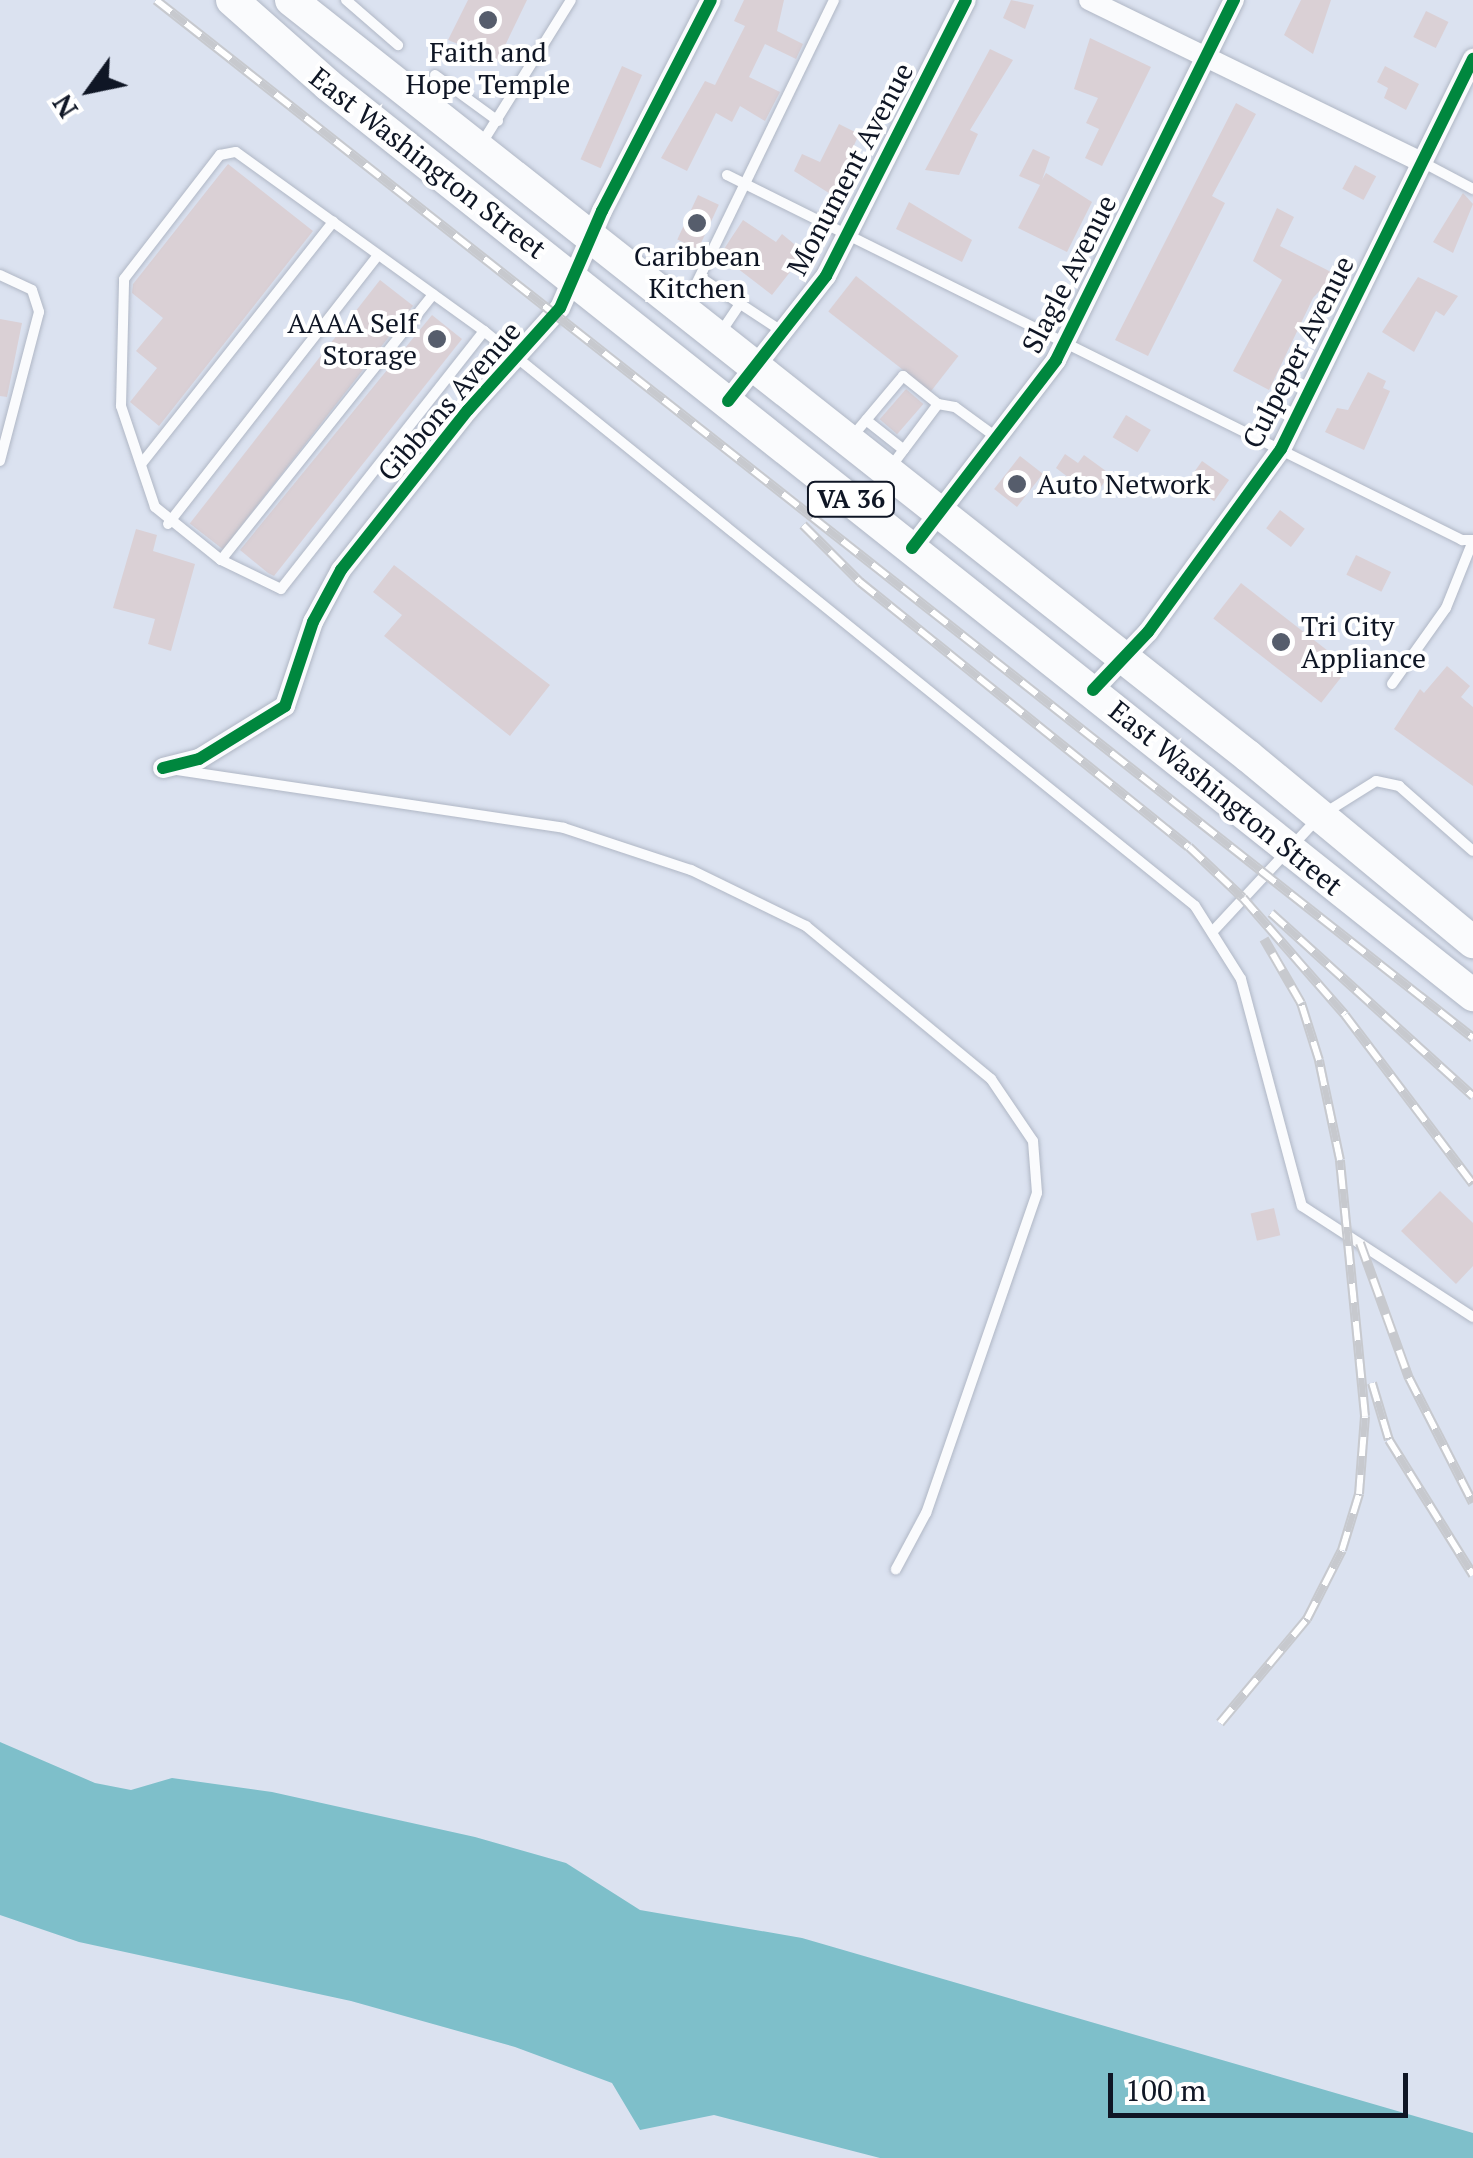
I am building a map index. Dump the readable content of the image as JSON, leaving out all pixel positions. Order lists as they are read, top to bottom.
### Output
{
  "streets": {
    "highway": ["East Washington Street", "VA 36"],
    "street": [
      "Monument Avenue",
      "Slagle Avenue",
      "Culpeper Avenue",
      "Gibbons Avenue"
    ]
  },
  "crossings": [
    ["East Washington Street", "Monument Avenue"],
    ["East Washington Street", "Slagle Avenue"],
    ["East Washington Street", "Culpeper Avenue"],
    ["East Washington Street", "Gibbons Avenue"]
  ],
  "places": [
    "Faith and Hope Temple",
    "Caribbean Kitchen",
    "AAAA Self Storage",
    "Auto Network",
    "Tri City Appliance"
  ],
  "scale_bar": "100 m",
  "north": "bottom left"
}
